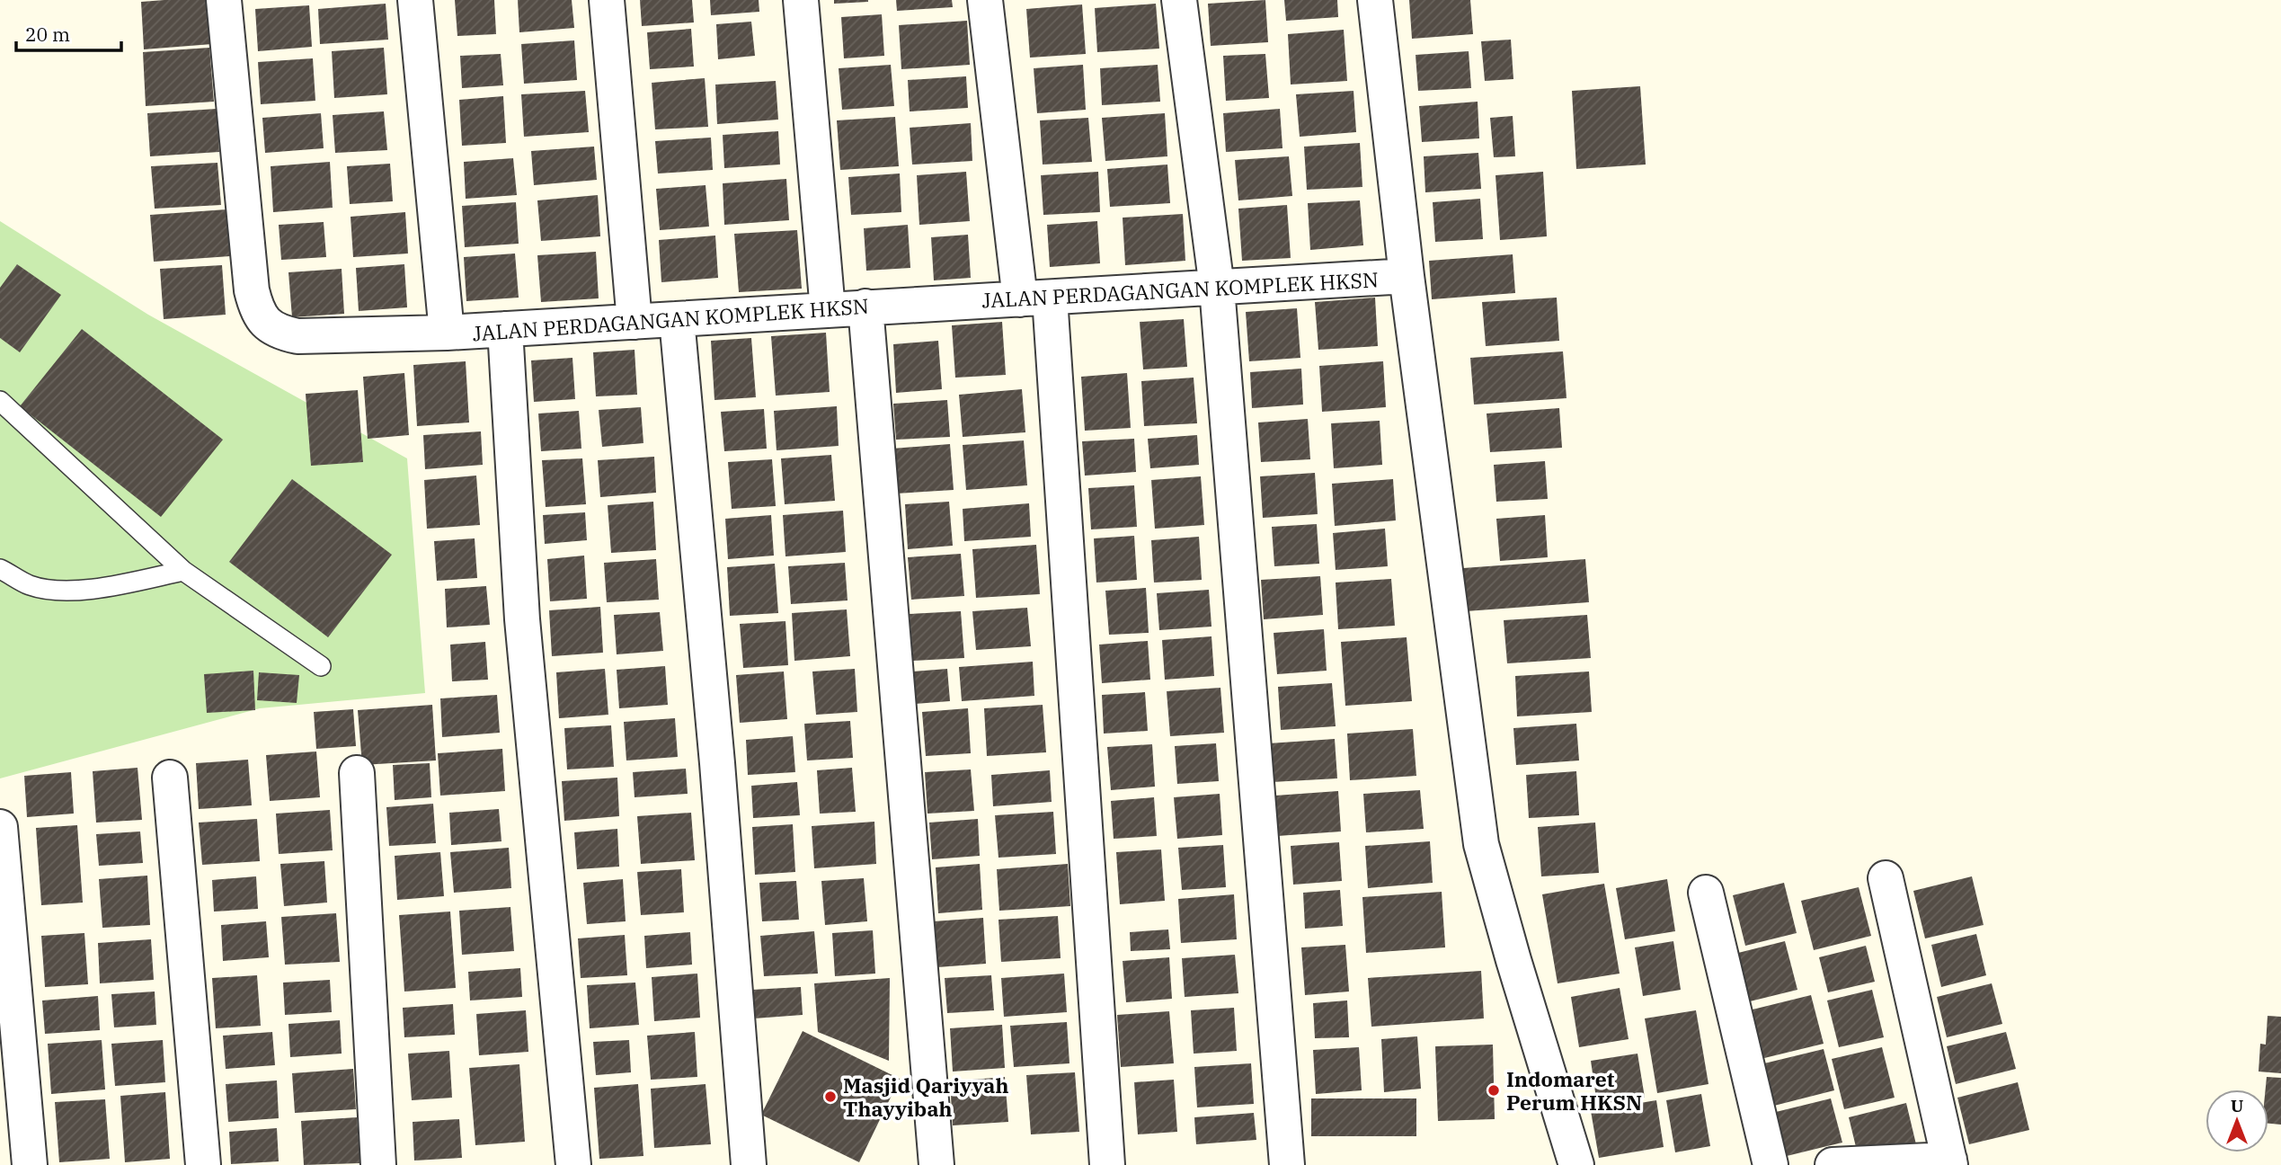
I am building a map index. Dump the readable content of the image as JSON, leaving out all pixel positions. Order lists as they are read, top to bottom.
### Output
{
  "streets": {
    "street": ["JALAN PERDAGANGAN KOMPLEK HKSN"]
  },
  "places": ["Indomaret Perum HKSN", "Masjid Qariyyah Thayyibah"],
  "scale_bar": "20 m",
  "north": "top"
}
